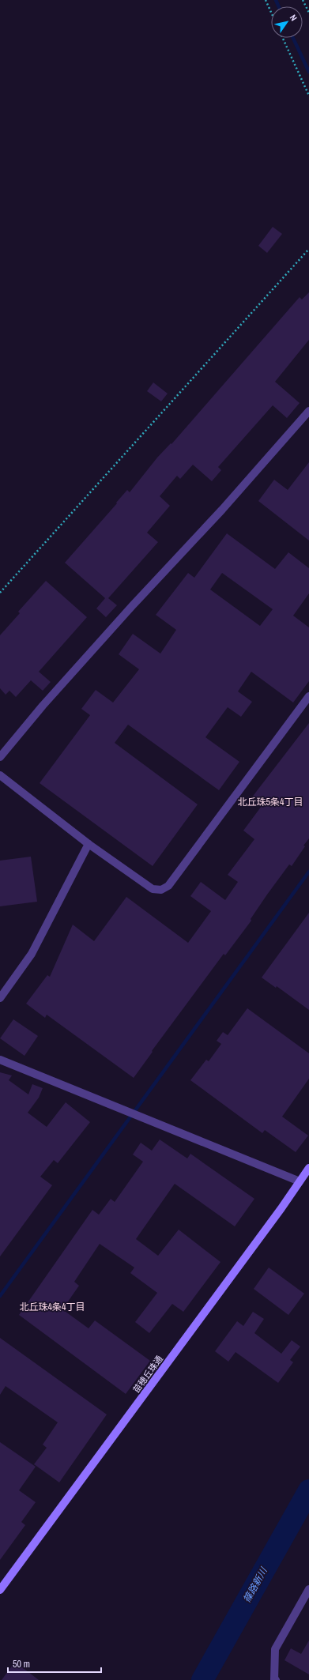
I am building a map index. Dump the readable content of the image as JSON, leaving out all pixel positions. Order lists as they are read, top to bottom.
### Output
{
  "streets": {
    "street": ["苗穂丘珠通"]
  },
  "districts": ["北丘珠5条4丁目", "北丘珠4条4丁目"],
  "water": ["篠路新川"],
  "scale_bar": "50 m",
  "north": "top right"
}
